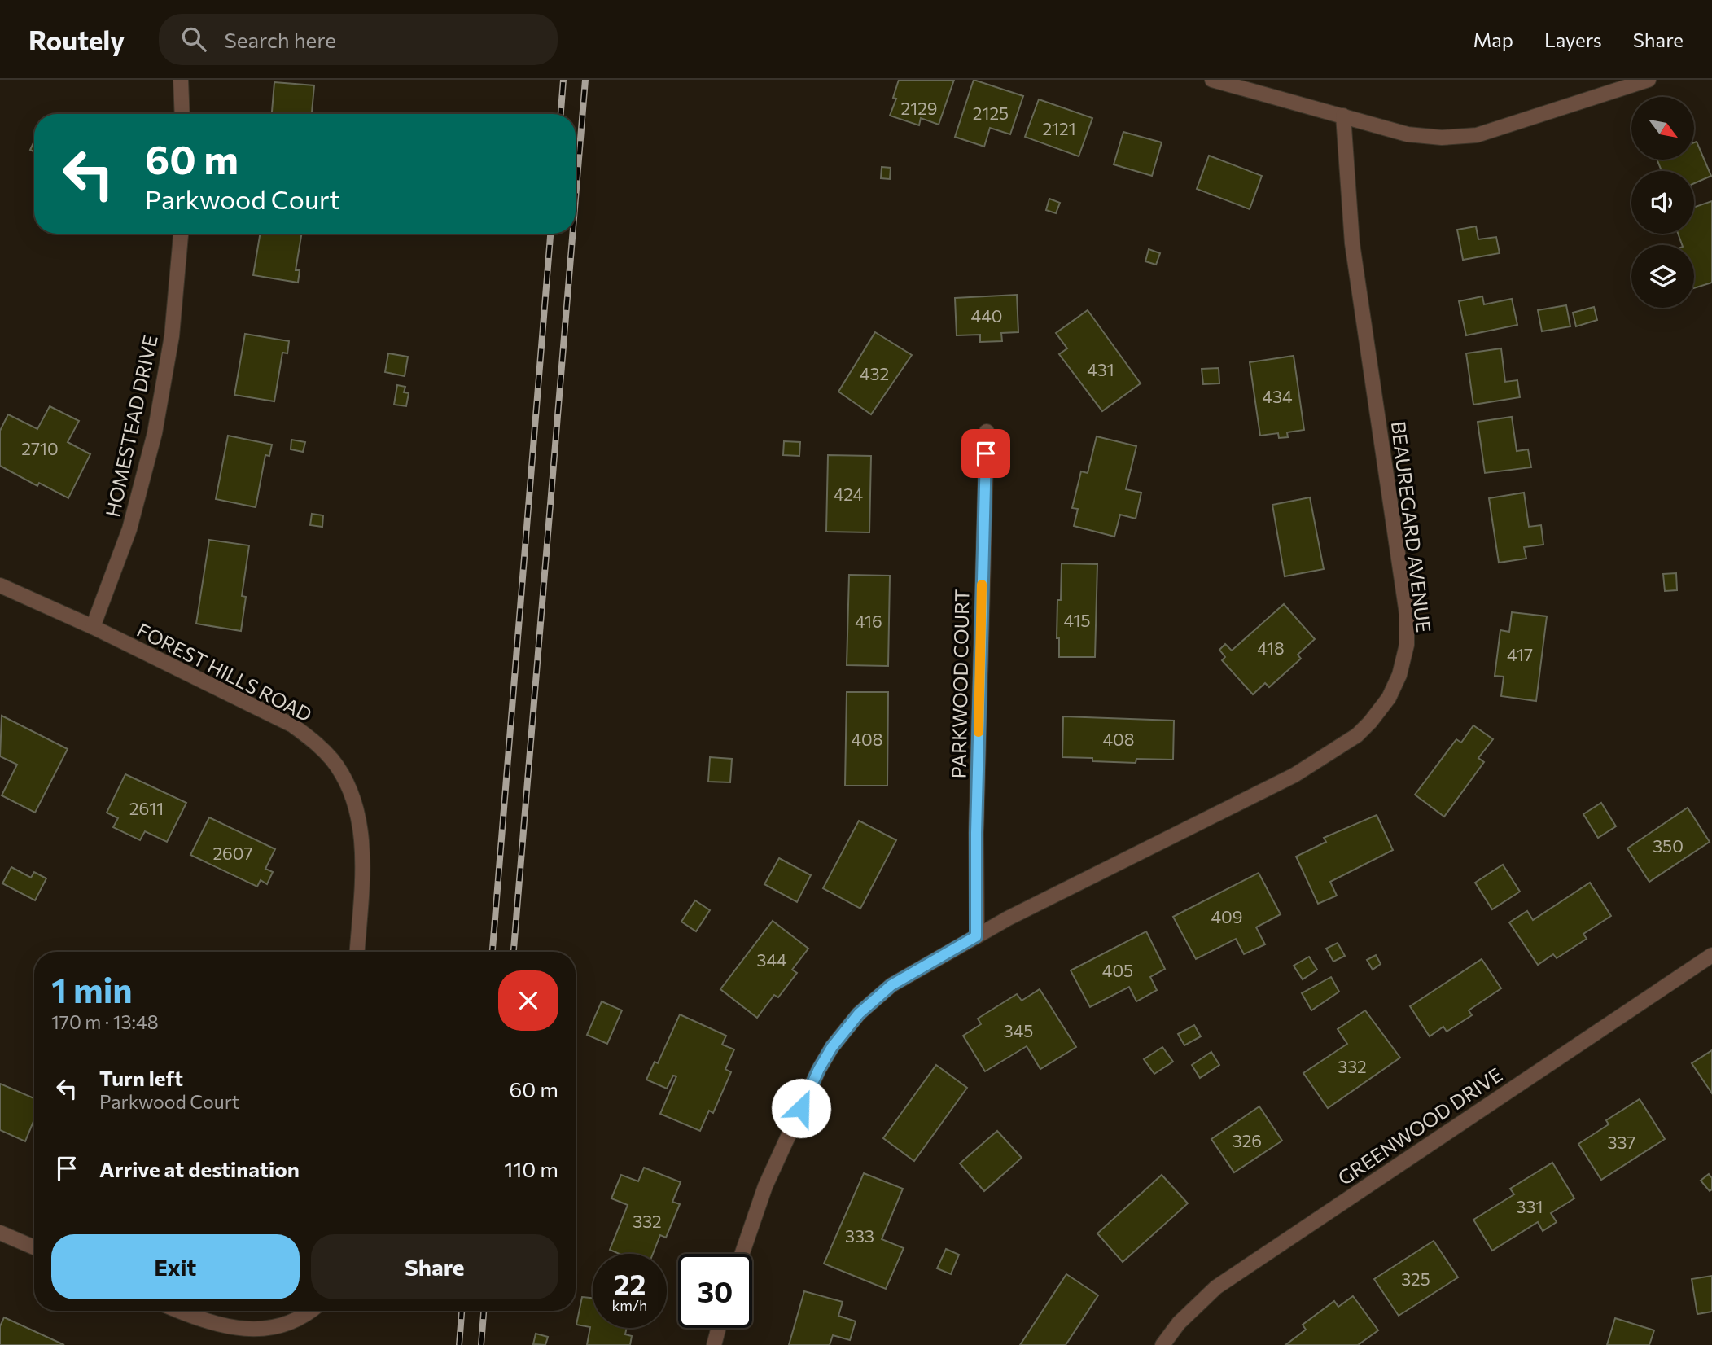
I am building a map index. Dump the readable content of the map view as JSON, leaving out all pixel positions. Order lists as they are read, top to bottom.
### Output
{
  "streets": {
    "street": [
      "HOMESTEAD DRIVE",
      "BEAUREGARD AVENUE",
      "FOREST HILLS ROAD",
      "PARKWOOD COURT",
      "GREENWOOD DRIVE"
    ]
  },
  "crossings": [
    ["HOMESTEAD DRIVE", "FOREST HILLS ROAD"],
    ["BEAUREGARD AVENUE", "PARKWOOD COURT"]
  ],
  "house_numbers": [
    "2129",
    "2125",
    "2121",
    "440",
    "431",
    "432",
    "434",
    "2710",
    "424",
    "415",
    "416",
    "418",
    "417",
    "408",
    "408",
    "2611",
    "350",
    "2607",
    "409",
    "344",
    "405",
    "345",
    "332",
    "326",
    "337",
    "331",
    "332",
    "333",
    "325"
  ],
  "north": "bottom right",
  "page": {
    "header": "Routely",
    "search": "Search here",
    "nav": ["Map", "Layers", "Share"],
    "turn": ["60 m", "Parkwood Court"],
    "heading": ["1 min", "170 m · 13:48"],
    "list": [
      {
        "name": "Turn left",
        "note": "Parkwood Court",
        "value": "60 m"
      },
      {
        "name": "Arrive at destination",
        "value": "110 m"
      }
    ],
    "buttons": ["Exit", "Share"],
    "speed": "22 km/h",
    "limit": "30"
  }
}
